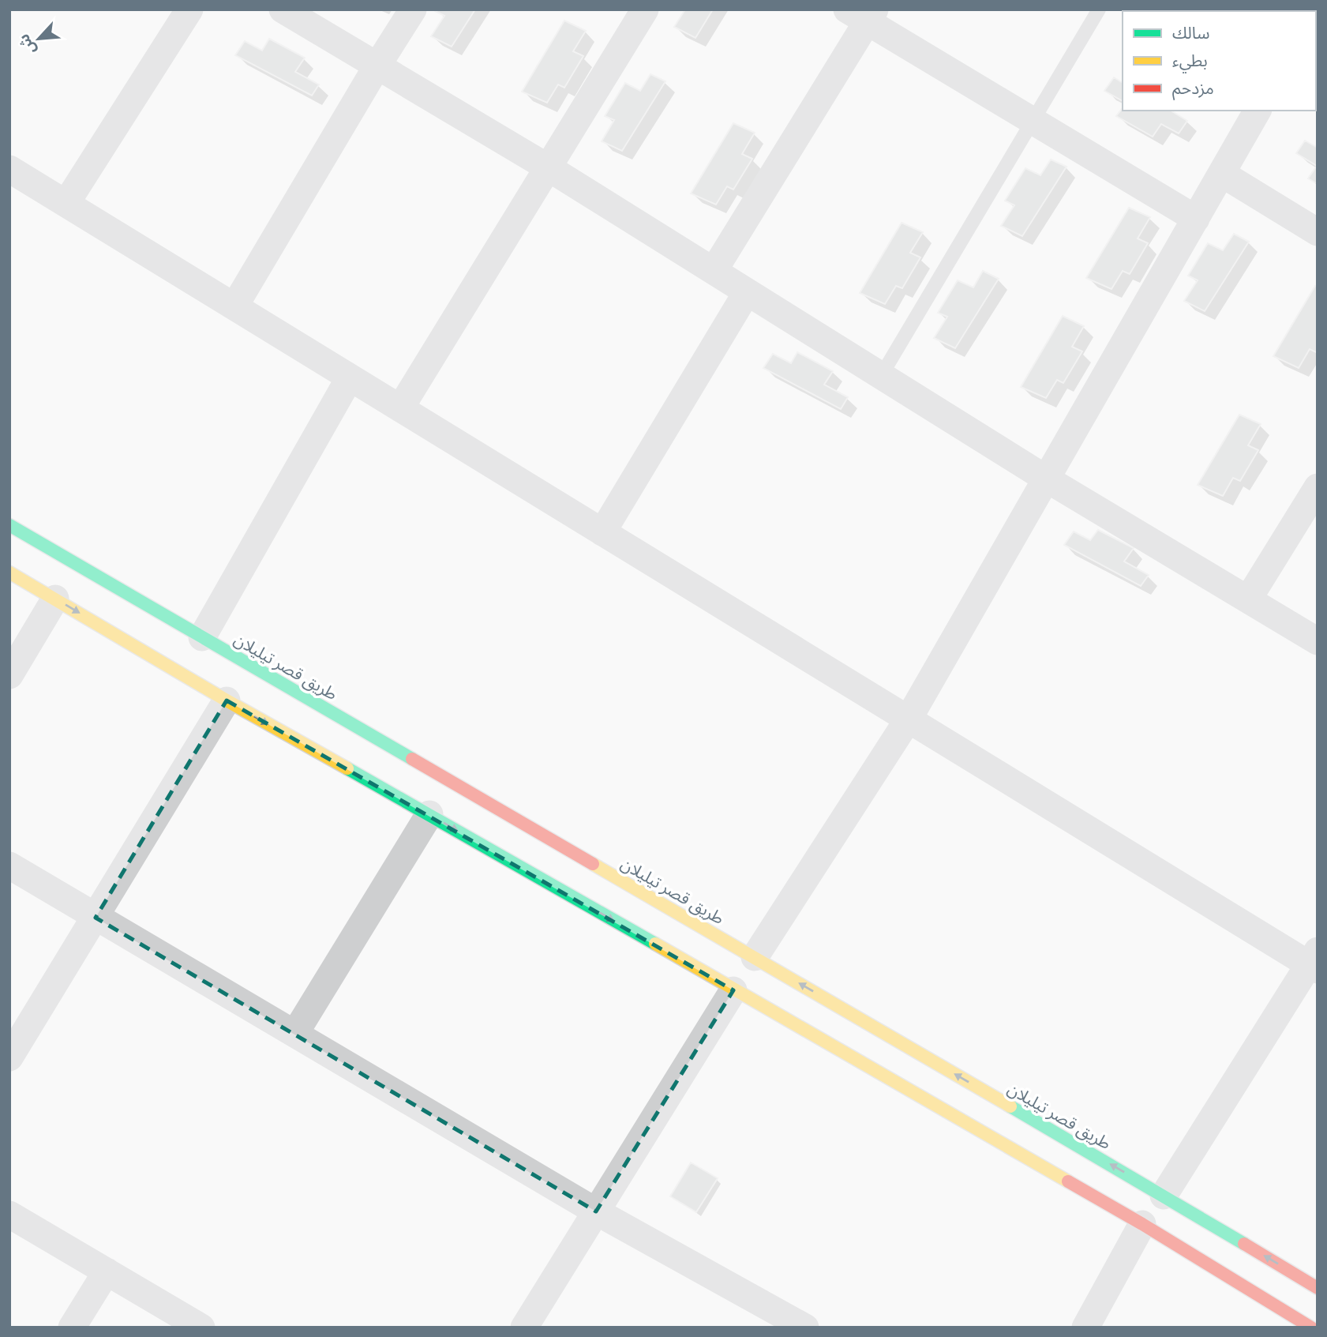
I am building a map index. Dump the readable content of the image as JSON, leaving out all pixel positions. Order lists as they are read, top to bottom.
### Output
{
  "streets": {
    "main road": ["طريق قصر تيليلان"]
  },
  "legend": ["سالك", "بطيء", "مزدحم"],
  "north": "bottom left"
}
